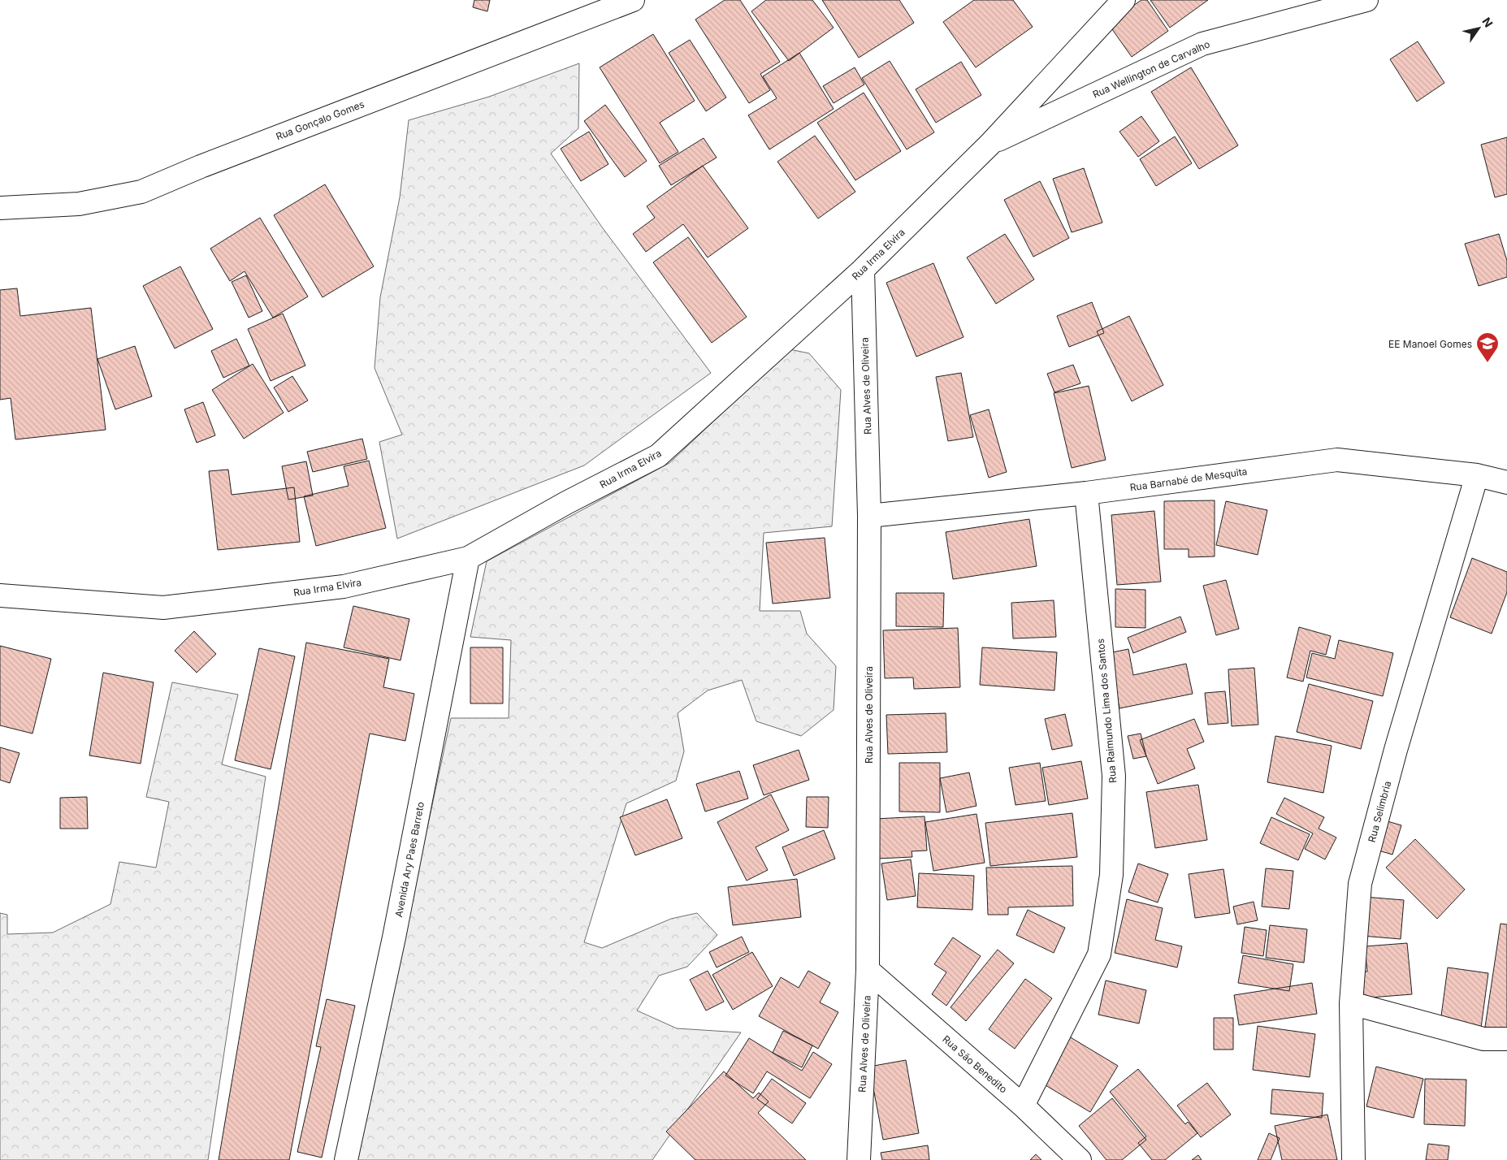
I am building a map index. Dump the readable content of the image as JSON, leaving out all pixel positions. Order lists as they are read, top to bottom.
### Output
{
  "streets": {
    "street": [
      "Rua Wellington de Carvalho",
      "Rua Gonçalo Gomes",
      "Rua Irma Elvira",
      "Rua Alves de Oliveira",
      "Rua Barnabé de Mesquita",
      "Rua Raimundo Lima dos Santos",
      "Rua Selimbria",
      "Avenida Ary Paes Barreto",
      "Rua São Benedito"
    ]
  },
  "crossings": [
    ["Rua Wellington de Carvalho", "Rua Irma Elvira"],
    ["Rua Irma Elvira", "Rua Alves de Oliveira"],
    ["Rua Irma Elvira", "Avenida Ary Paes Barreto"],
    ["Rua Alves de Oliveira", "Rua Barnabé de Mesquita"],
    ["Rua Alves de Oliveira", "Rua São Benedito"],
    ["Rua Barnabé de Mesquita", "Rua Raimundo Lima dos Santos"],
    ["Rua Barnabé de Mesquita", "Rua Selimbria"],
    ["Rua Raimundo Lima dos Santos", "Rua São Benedito"]
  ],
  "places": {
    "school or university": ["EE Manoel Gomes"]
  },
  "north": "top right"
}
